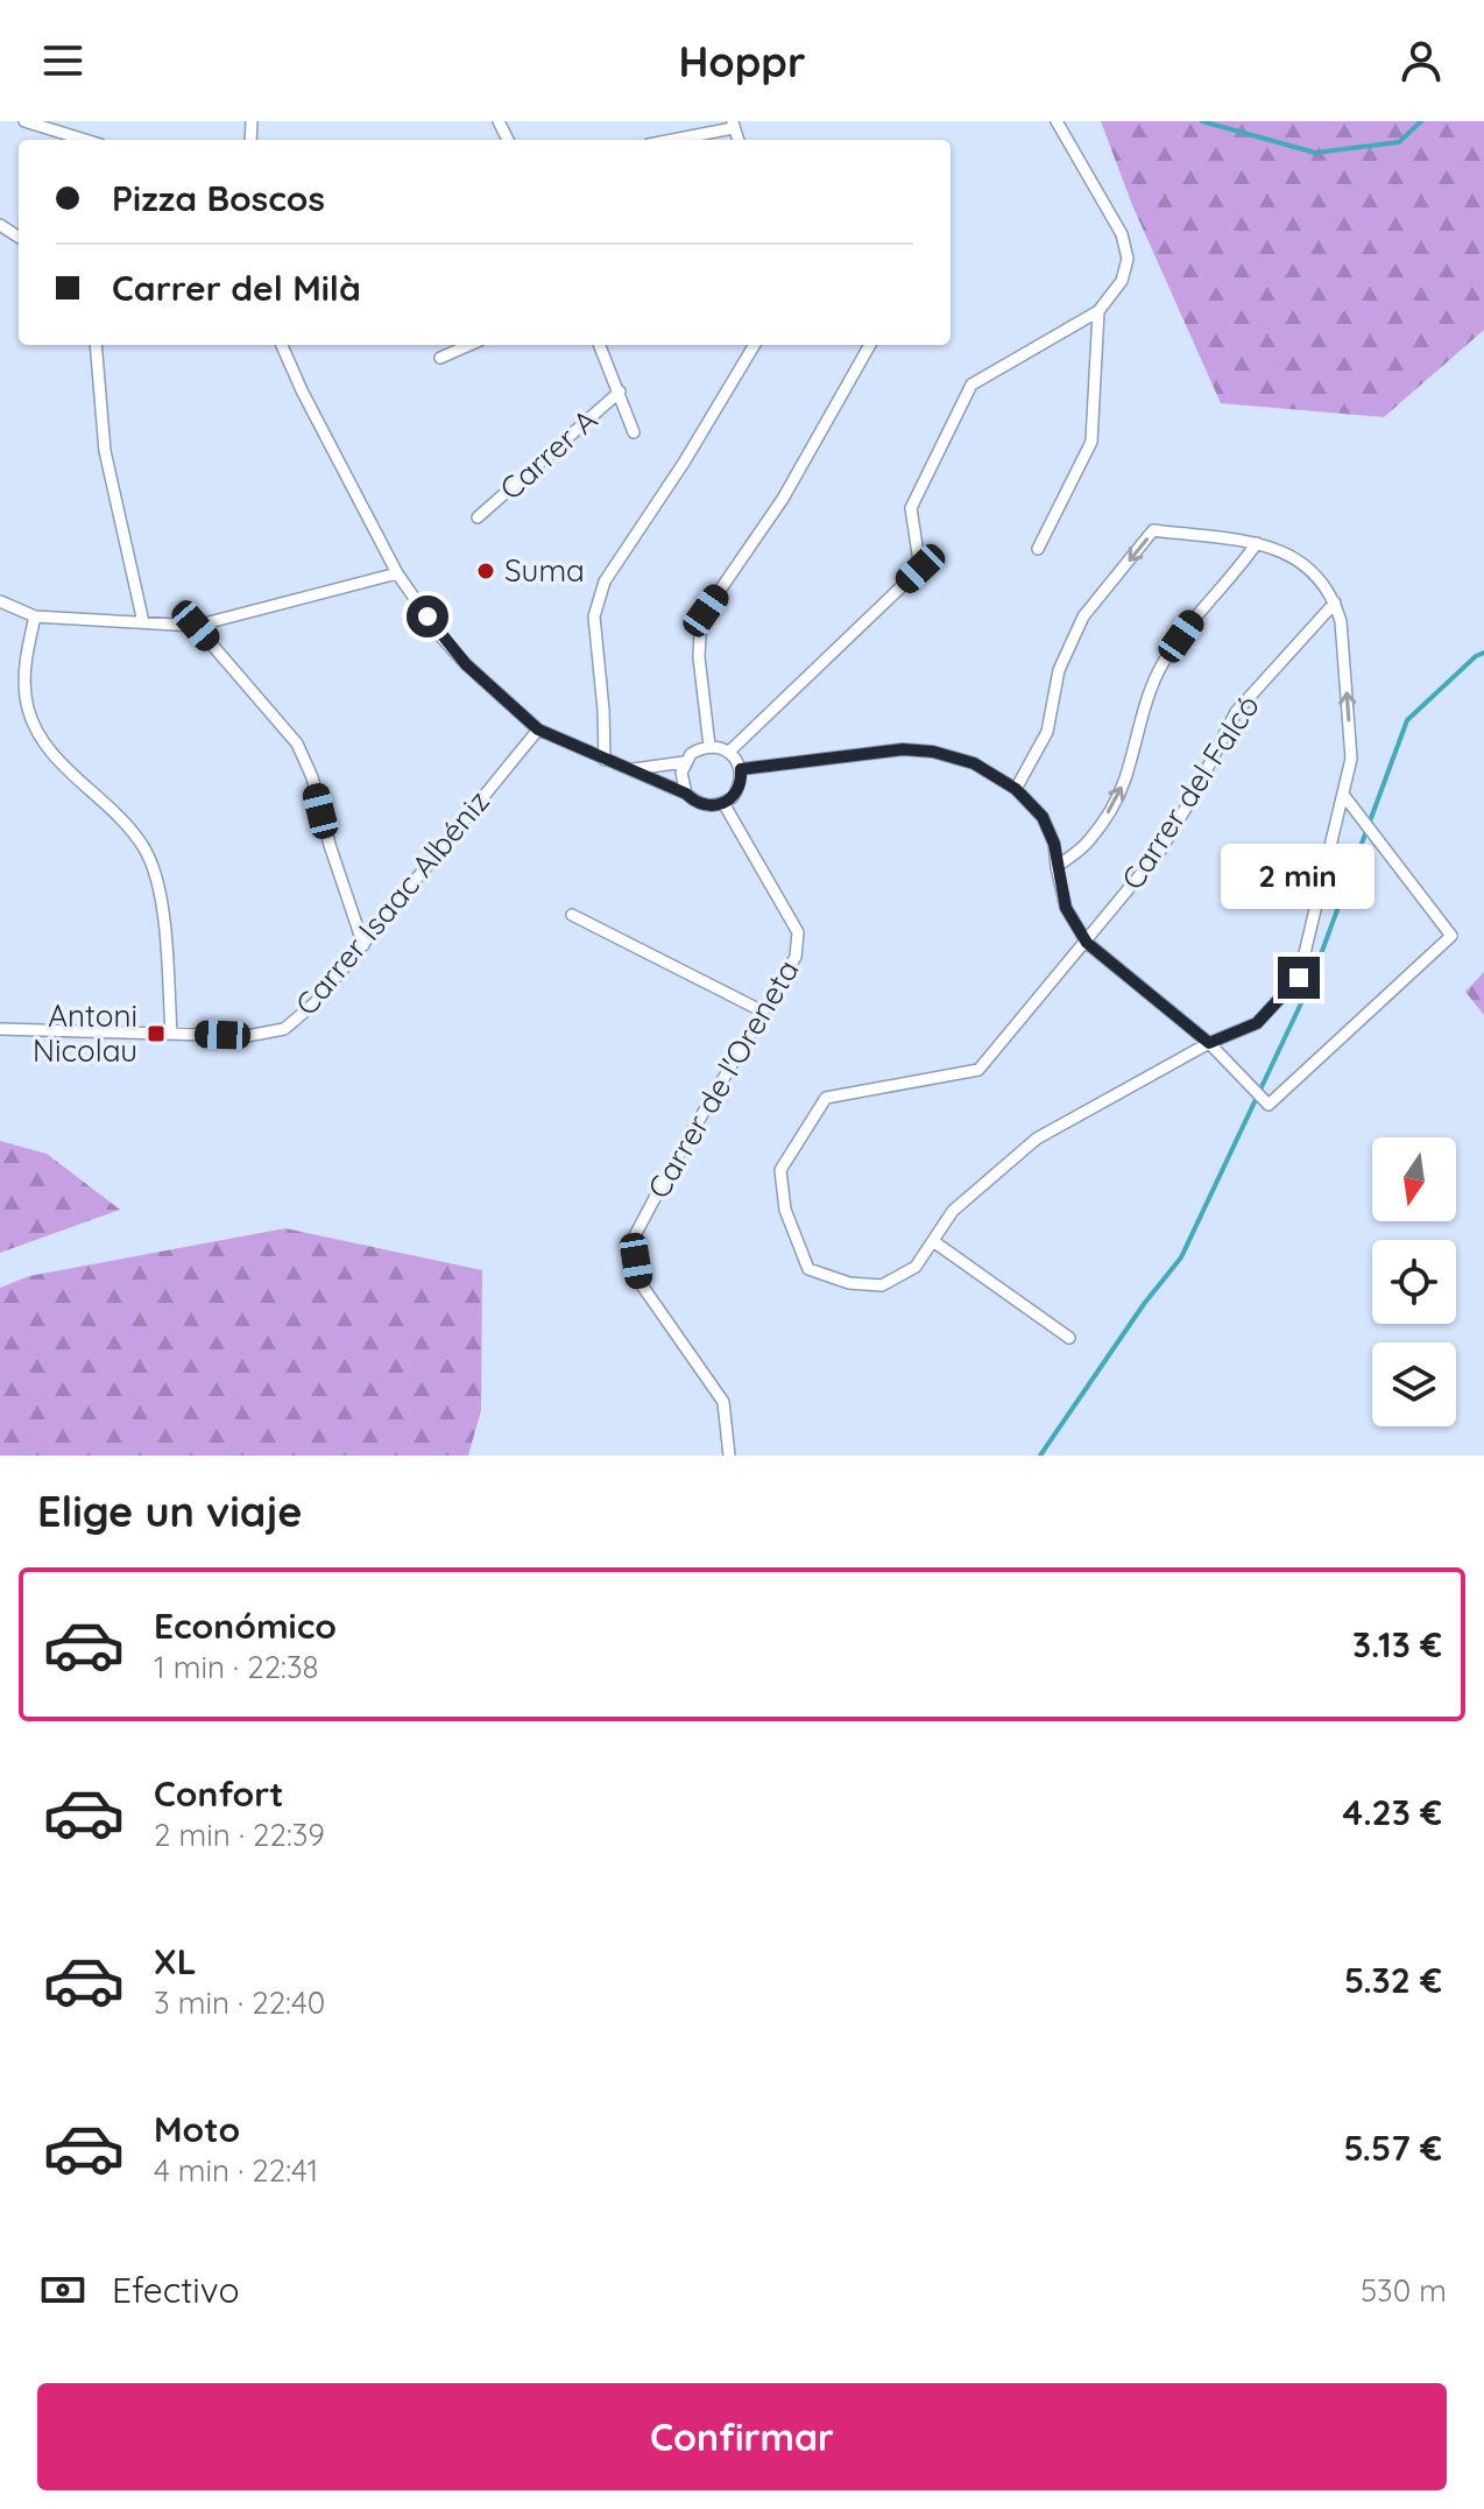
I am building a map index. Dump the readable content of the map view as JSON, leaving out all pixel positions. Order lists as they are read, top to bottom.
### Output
{
  "streets": {
    "street": [
      "Carrer A",
      "Carrer del Falcó",
      "Carrer Isaac Albéniz",
      "Carrer de l'Oreneta"
    ]
  },
  "places": {
    "other": ["Suma"],
    "transit": ["Antoni Nicolau"]
  },
  "north": "bottom",
  "page": {
    "header": "Hoppr",
    "banner": ["Pizza Boscos", "Carrer del Milà"],
    "bubble": "2 min",
    "heading": "Elige un viaje",
    "list": [
      {
        "name": "Económico",
        "note": "1 min · 22:38",
        "value": "3.13 €"
      },
      {
        "name": "Confort",
        "note": "2 min · 22:39",
        "value": "4.23 €"
      },
      {
        "name": "XL",
        "note": "3 min · 22:40",
        "value": "5.32 €"
      },
      {
        "name": "Moto",
        "note": "4 min · 22:41",
        "value": "5.57 €"
      }
    ],
    "pay": ["Efectivo", "530 m"],
    "buttons": "Confirmar"
  }
}
